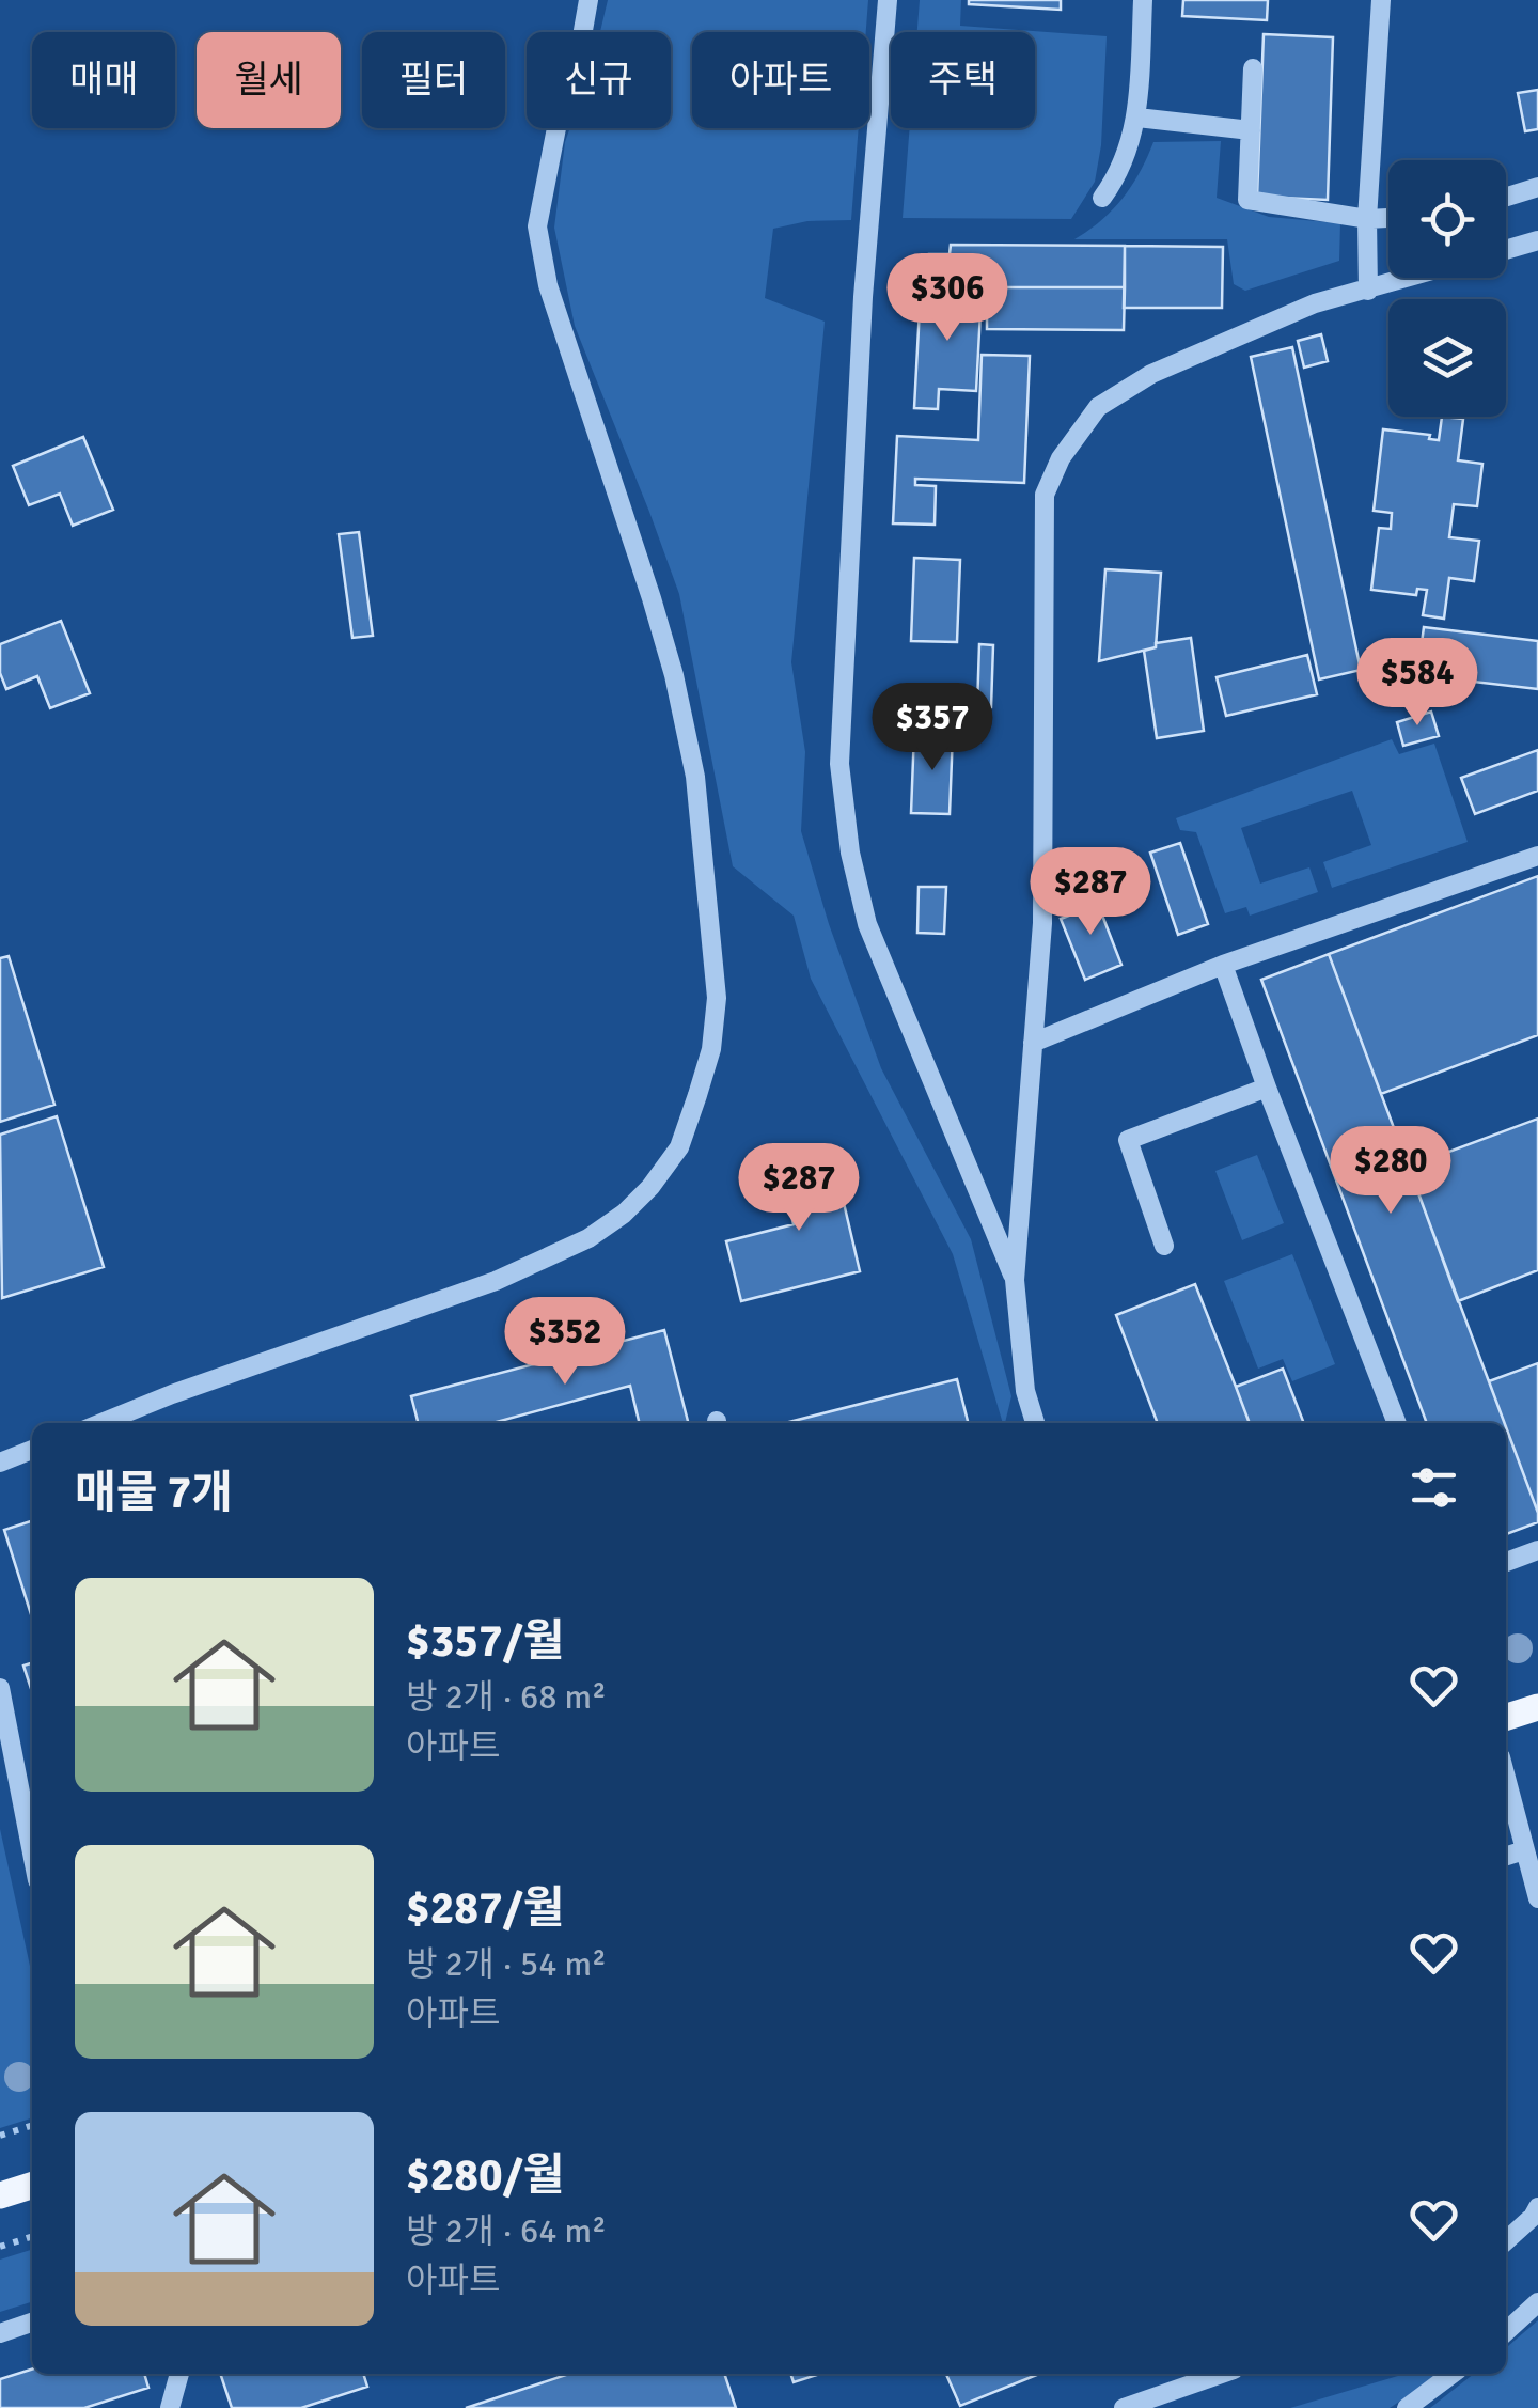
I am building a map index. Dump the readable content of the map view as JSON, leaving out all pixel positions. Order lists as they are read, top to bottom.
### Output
{
  "page": {
    "chip": [
      "매매",
      "월세",
      "필터",
      "신규",
      "아파트",
      "주택"
    ],
    "price": [
      "$306",
      "$584",
      "$357",
      "$287",
      "$280",
      "$287",
      "$352"
    ],
    "heading": "매물 7개",
    "list": [
      {
        "name": "$357/월",
        "note": "방 2개 · 68 m² · 아파트"
      },
      {
        "name": "$287/월",
        "note": "방 2개 · 54 m² · 아파트"
      },
      {
        "name": "$280/월",
        "note": "방 2개 · 64 m² · 아파트"
      }
    ]
  }
}
